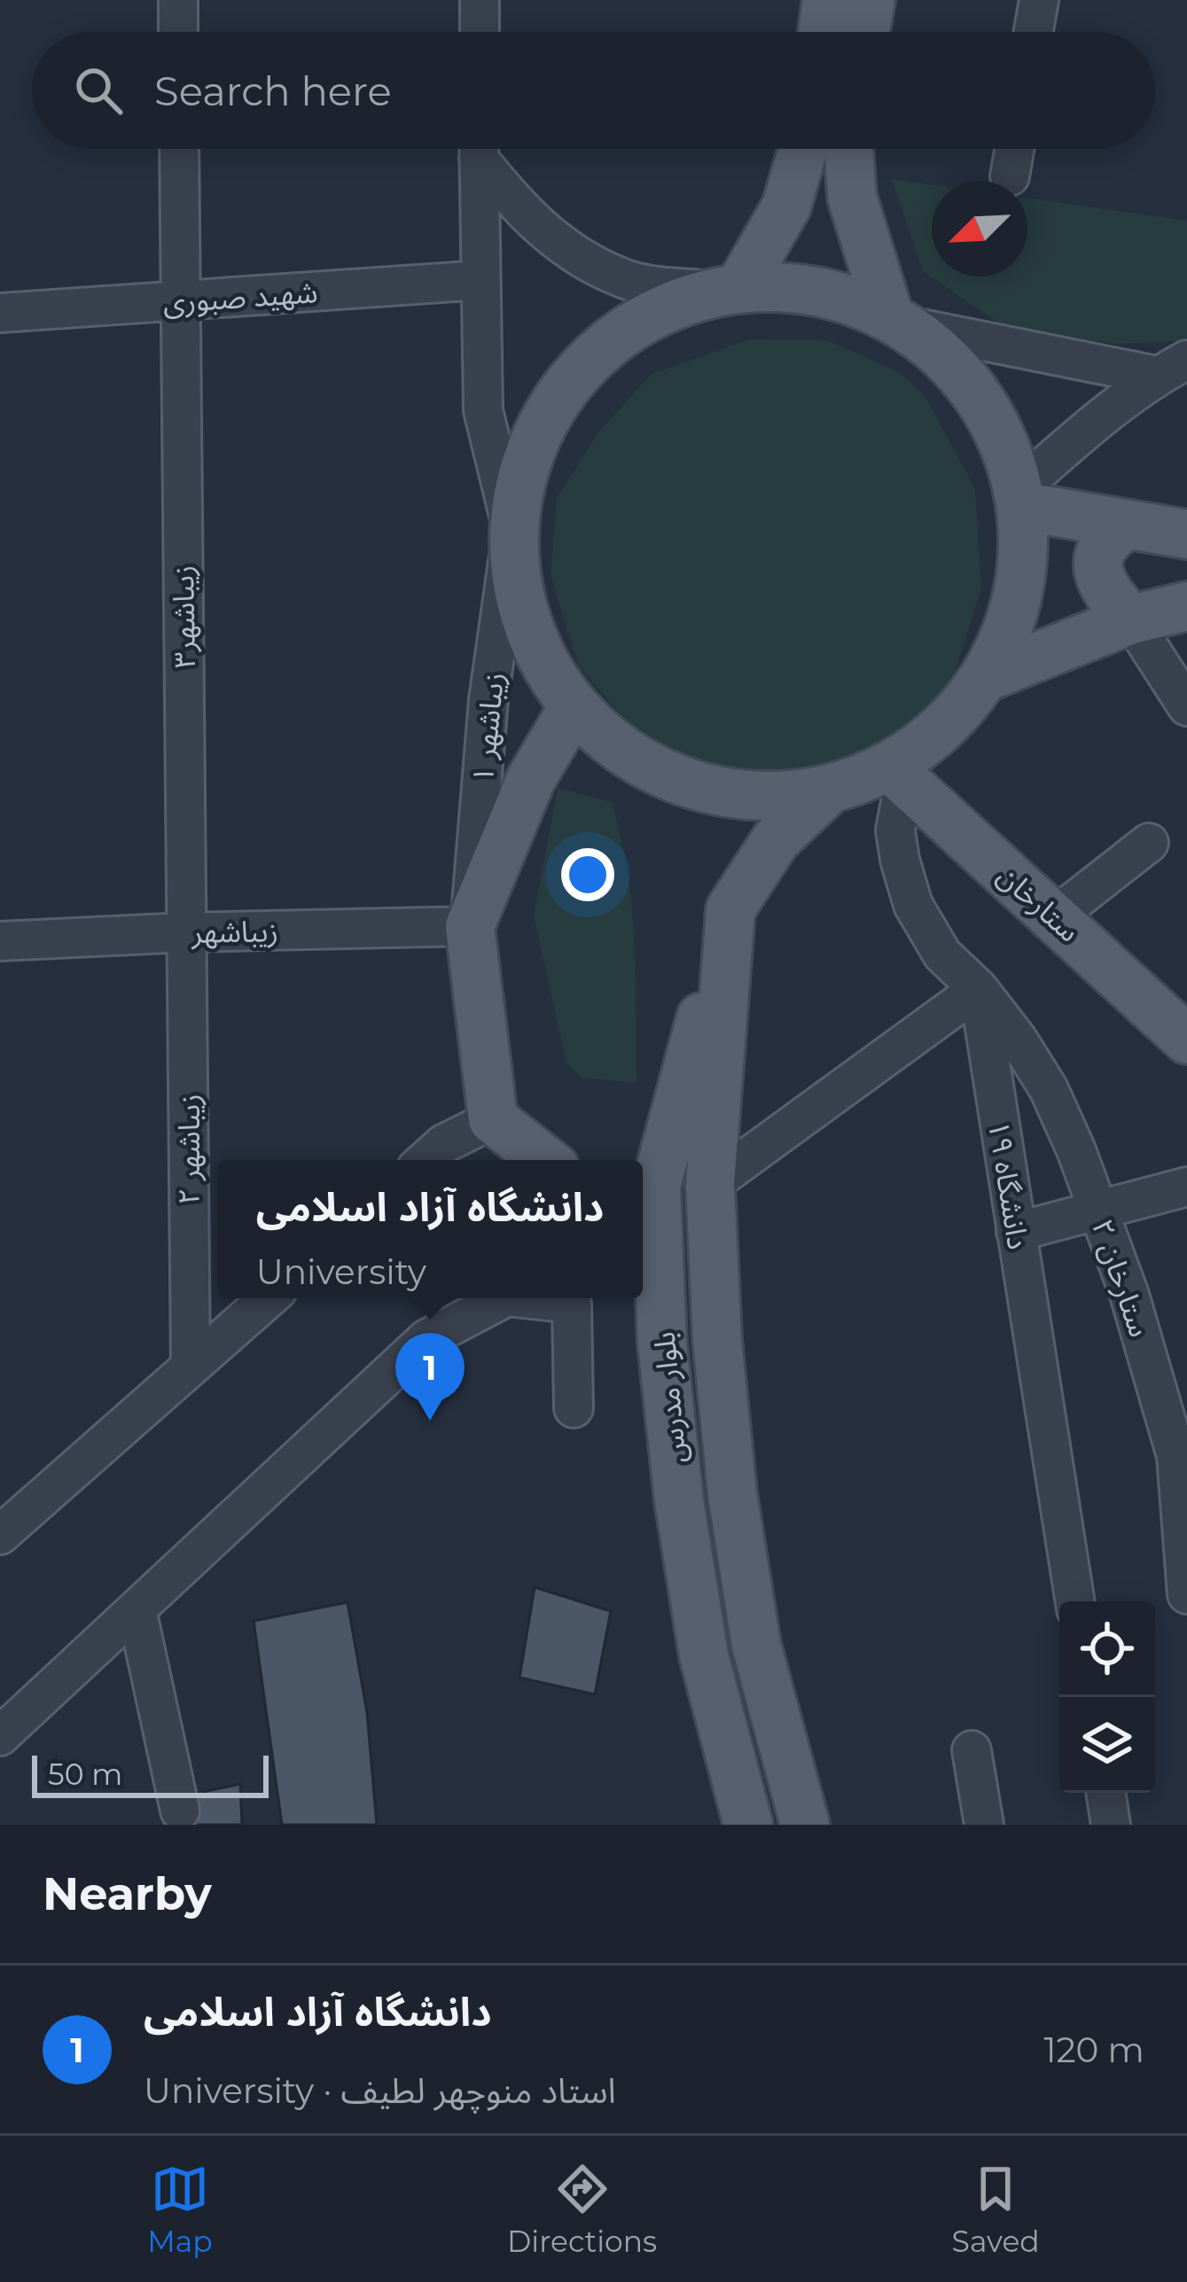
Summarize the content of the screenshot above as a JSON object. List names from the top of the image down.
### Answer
{
  "streets": {
    "main road": ["ستارخان", "بلوار مدرس"],
    "street": [
      "شهید صبوری",
      "زیباشهر۳",
      "زیباشهر ۱",
      "زیباشهر",
      "زیباشهر ۲",
      "دانشگاه ۱۹",
      "ستارخان ۲"
    ]
  },
  "crossings": [
    ["شهید صبوری", "زیباشهر۳"],
    ["زیباشهر۳", "زیباشهر"],
    ["زیباشهر۳", "زیباشهر ۲"],
    ["زیباشهر ۱", "زیباشهر"],
    ["زیباشهر", "زیباشهر ۲"],
    ["دانشگاه ۱۹", "ستارخان ۲"]
  ],
  "scale_bar": "50 m",
  "north": "bottom left",
  "page": {
    "search": "Search here",
    "popup": ["دانشگاه آزاد اسلامی", "University"],
    "pins": "1",
    "scale": "50 m",
    "heading": "Nearby",
    "list": [
      {
        "mark": "1",
        "name": "دانشگاه آزاد اسلامی",
        "note": "University · استاد منوچهر لطیف",
        "value": "120 m"
      }
    ],
    "nav": ["Map", "Directions", "Saved"]
  }
}
